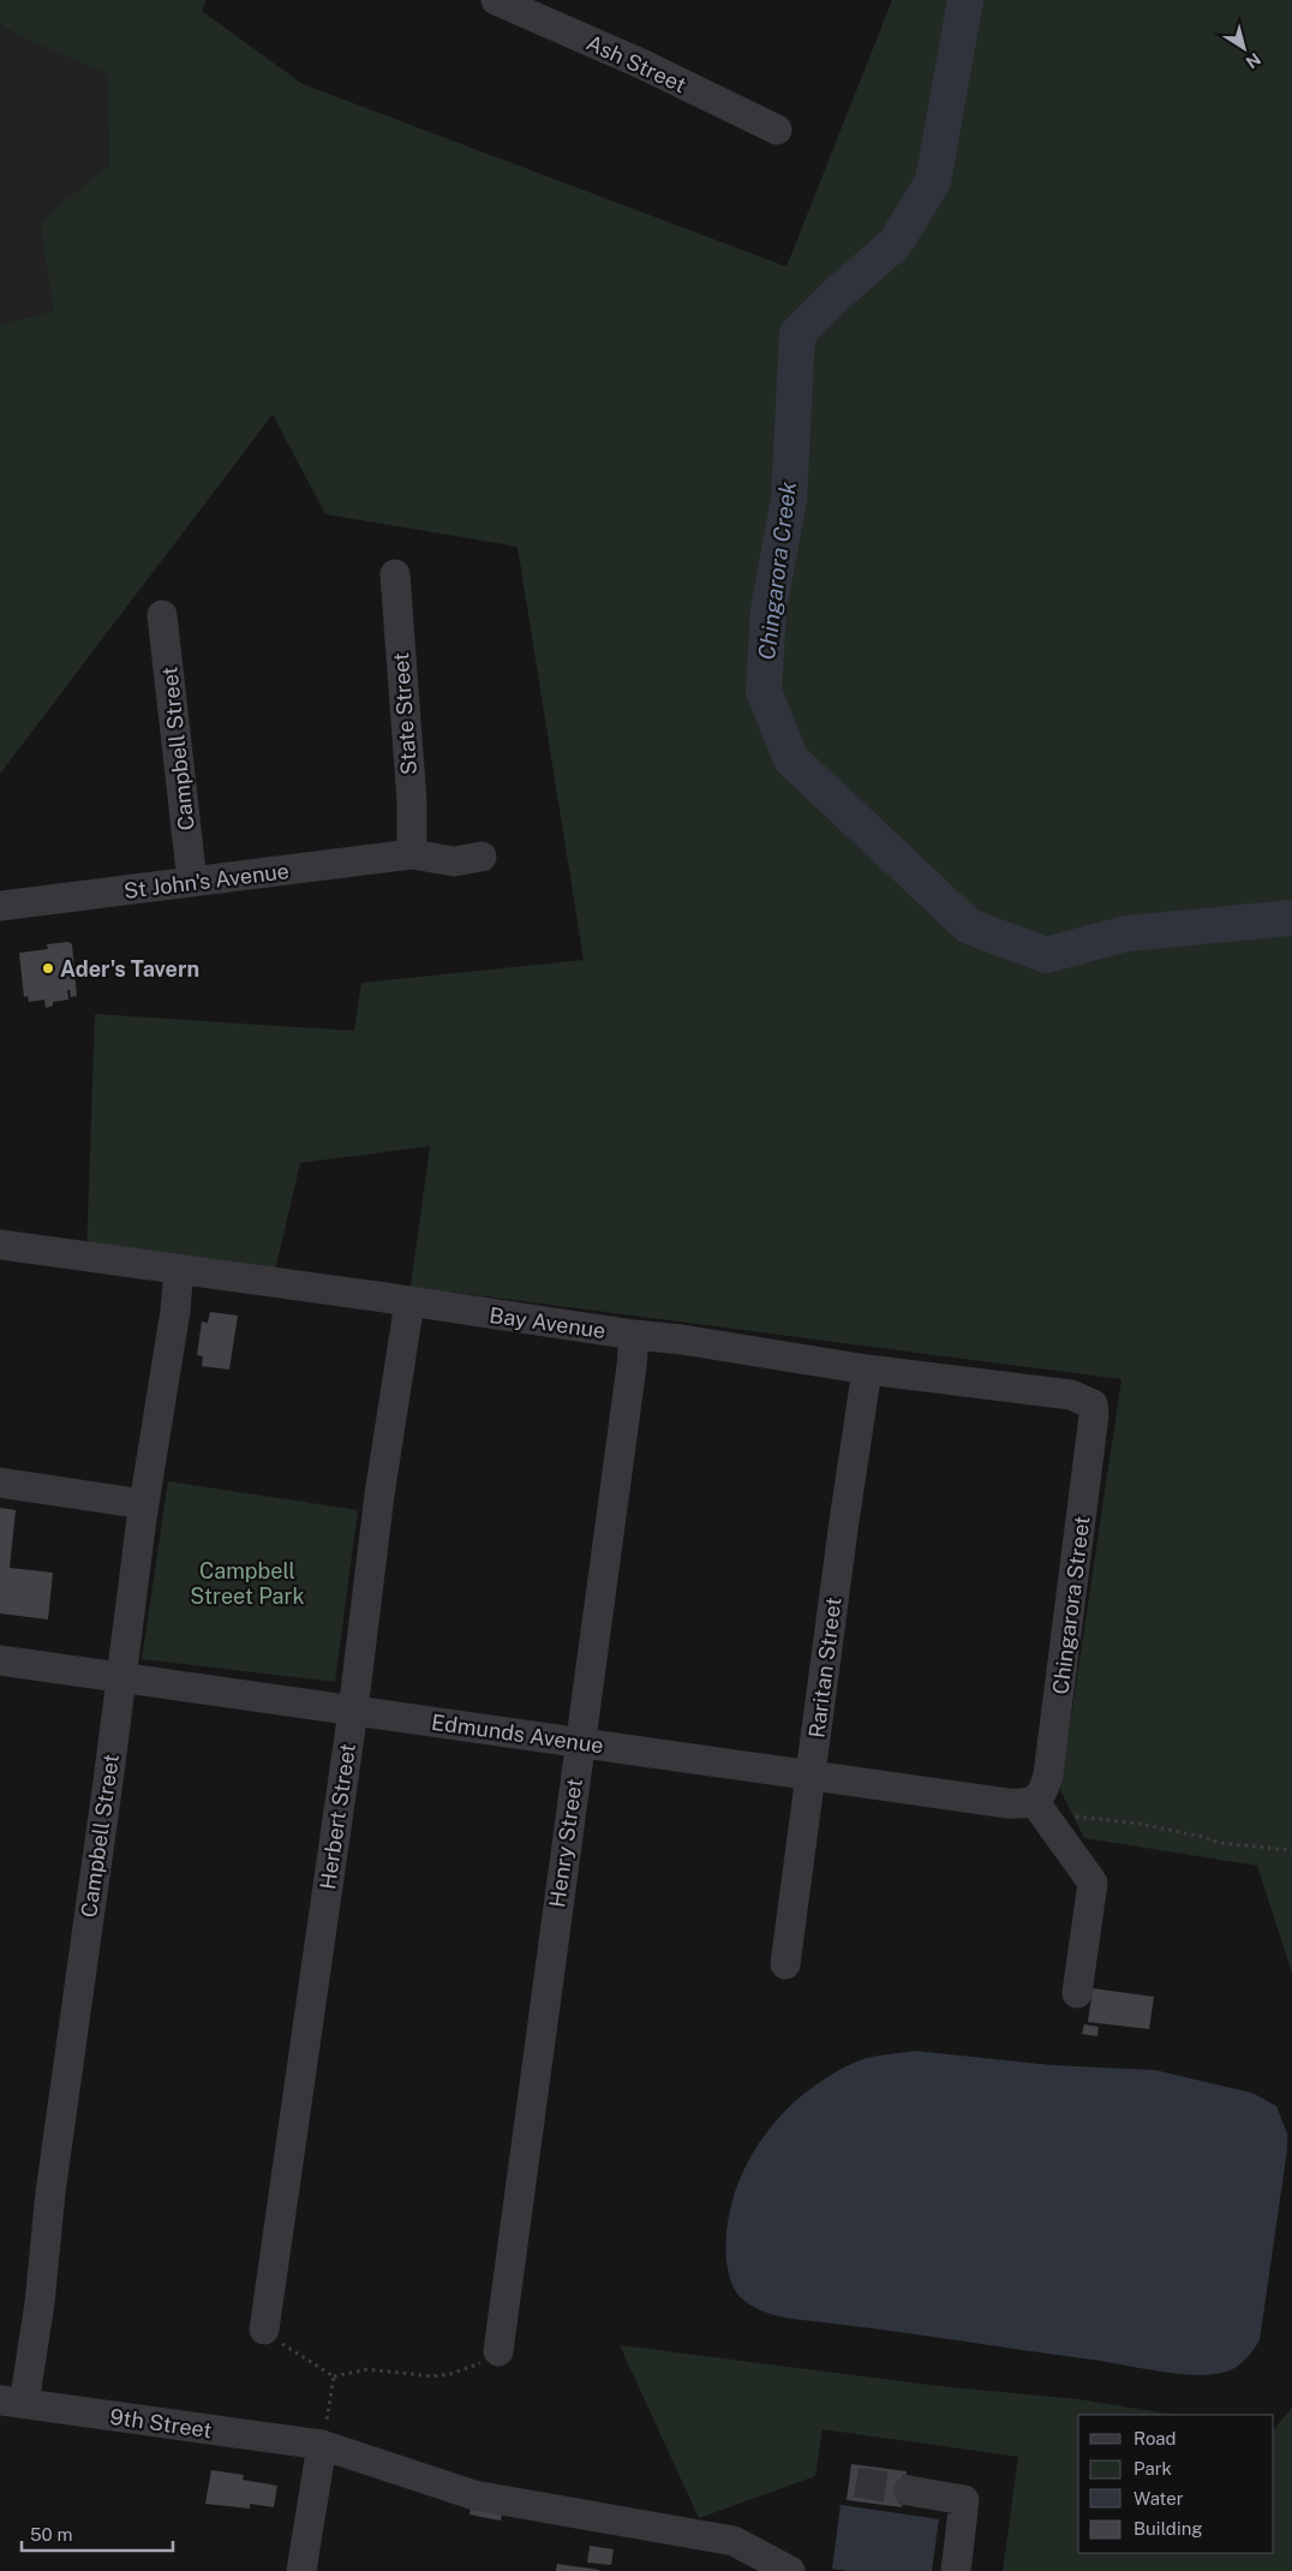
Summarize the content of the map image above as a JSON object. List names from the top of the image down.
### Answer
{
  "streets": {
    "street": [
      "Ash Street",
      "State Street",
      "Campbell Street",
      "St John's Avenue",
      "Bay Avenue",
      "Chingarora Street",
      "Raritan Street",
      "Edmunds Avenue",
      "Herbert Street",
      "Henry Street",
      "9th Street"
    ]
  },
  "crossings": [
    ["State Street", "St John's Avenue"],
    ["Campbell Street", "St John's Avenue"],
    ["Campbell Street", "Bay Avenue"],
    ["Campbell Street", "Edmunds Avenue"],
    ["Campbell Street", "9th Street"],
    ["Bay Avenue", "Chingarora Street"],
    ["Bay Avenue", "Raritan Street"],
    ["Bay Avenue", "Herbert Street"],
    ["Bay Avenue", "Henry Street"],
    ["Chingarora Street", "Edmunds Avenue"],
    ["Raritan Street", "Edmunds Avenue"],
    ["Edmunds Avenue", "Herbert Street"],
    ["Edmunds Avenue", "Henry Street"]
  ],
  "water": ["Chingarora Creek"],
  "parks": ["Campbell Street Park"],
  "places": ["Ader's Tavern"],
  "legend": [
    "Road",
    "Park",
    "Water",
    "Building"
  ],
  "scale_bar": "50 m",
  "north": "bottom right"
}
